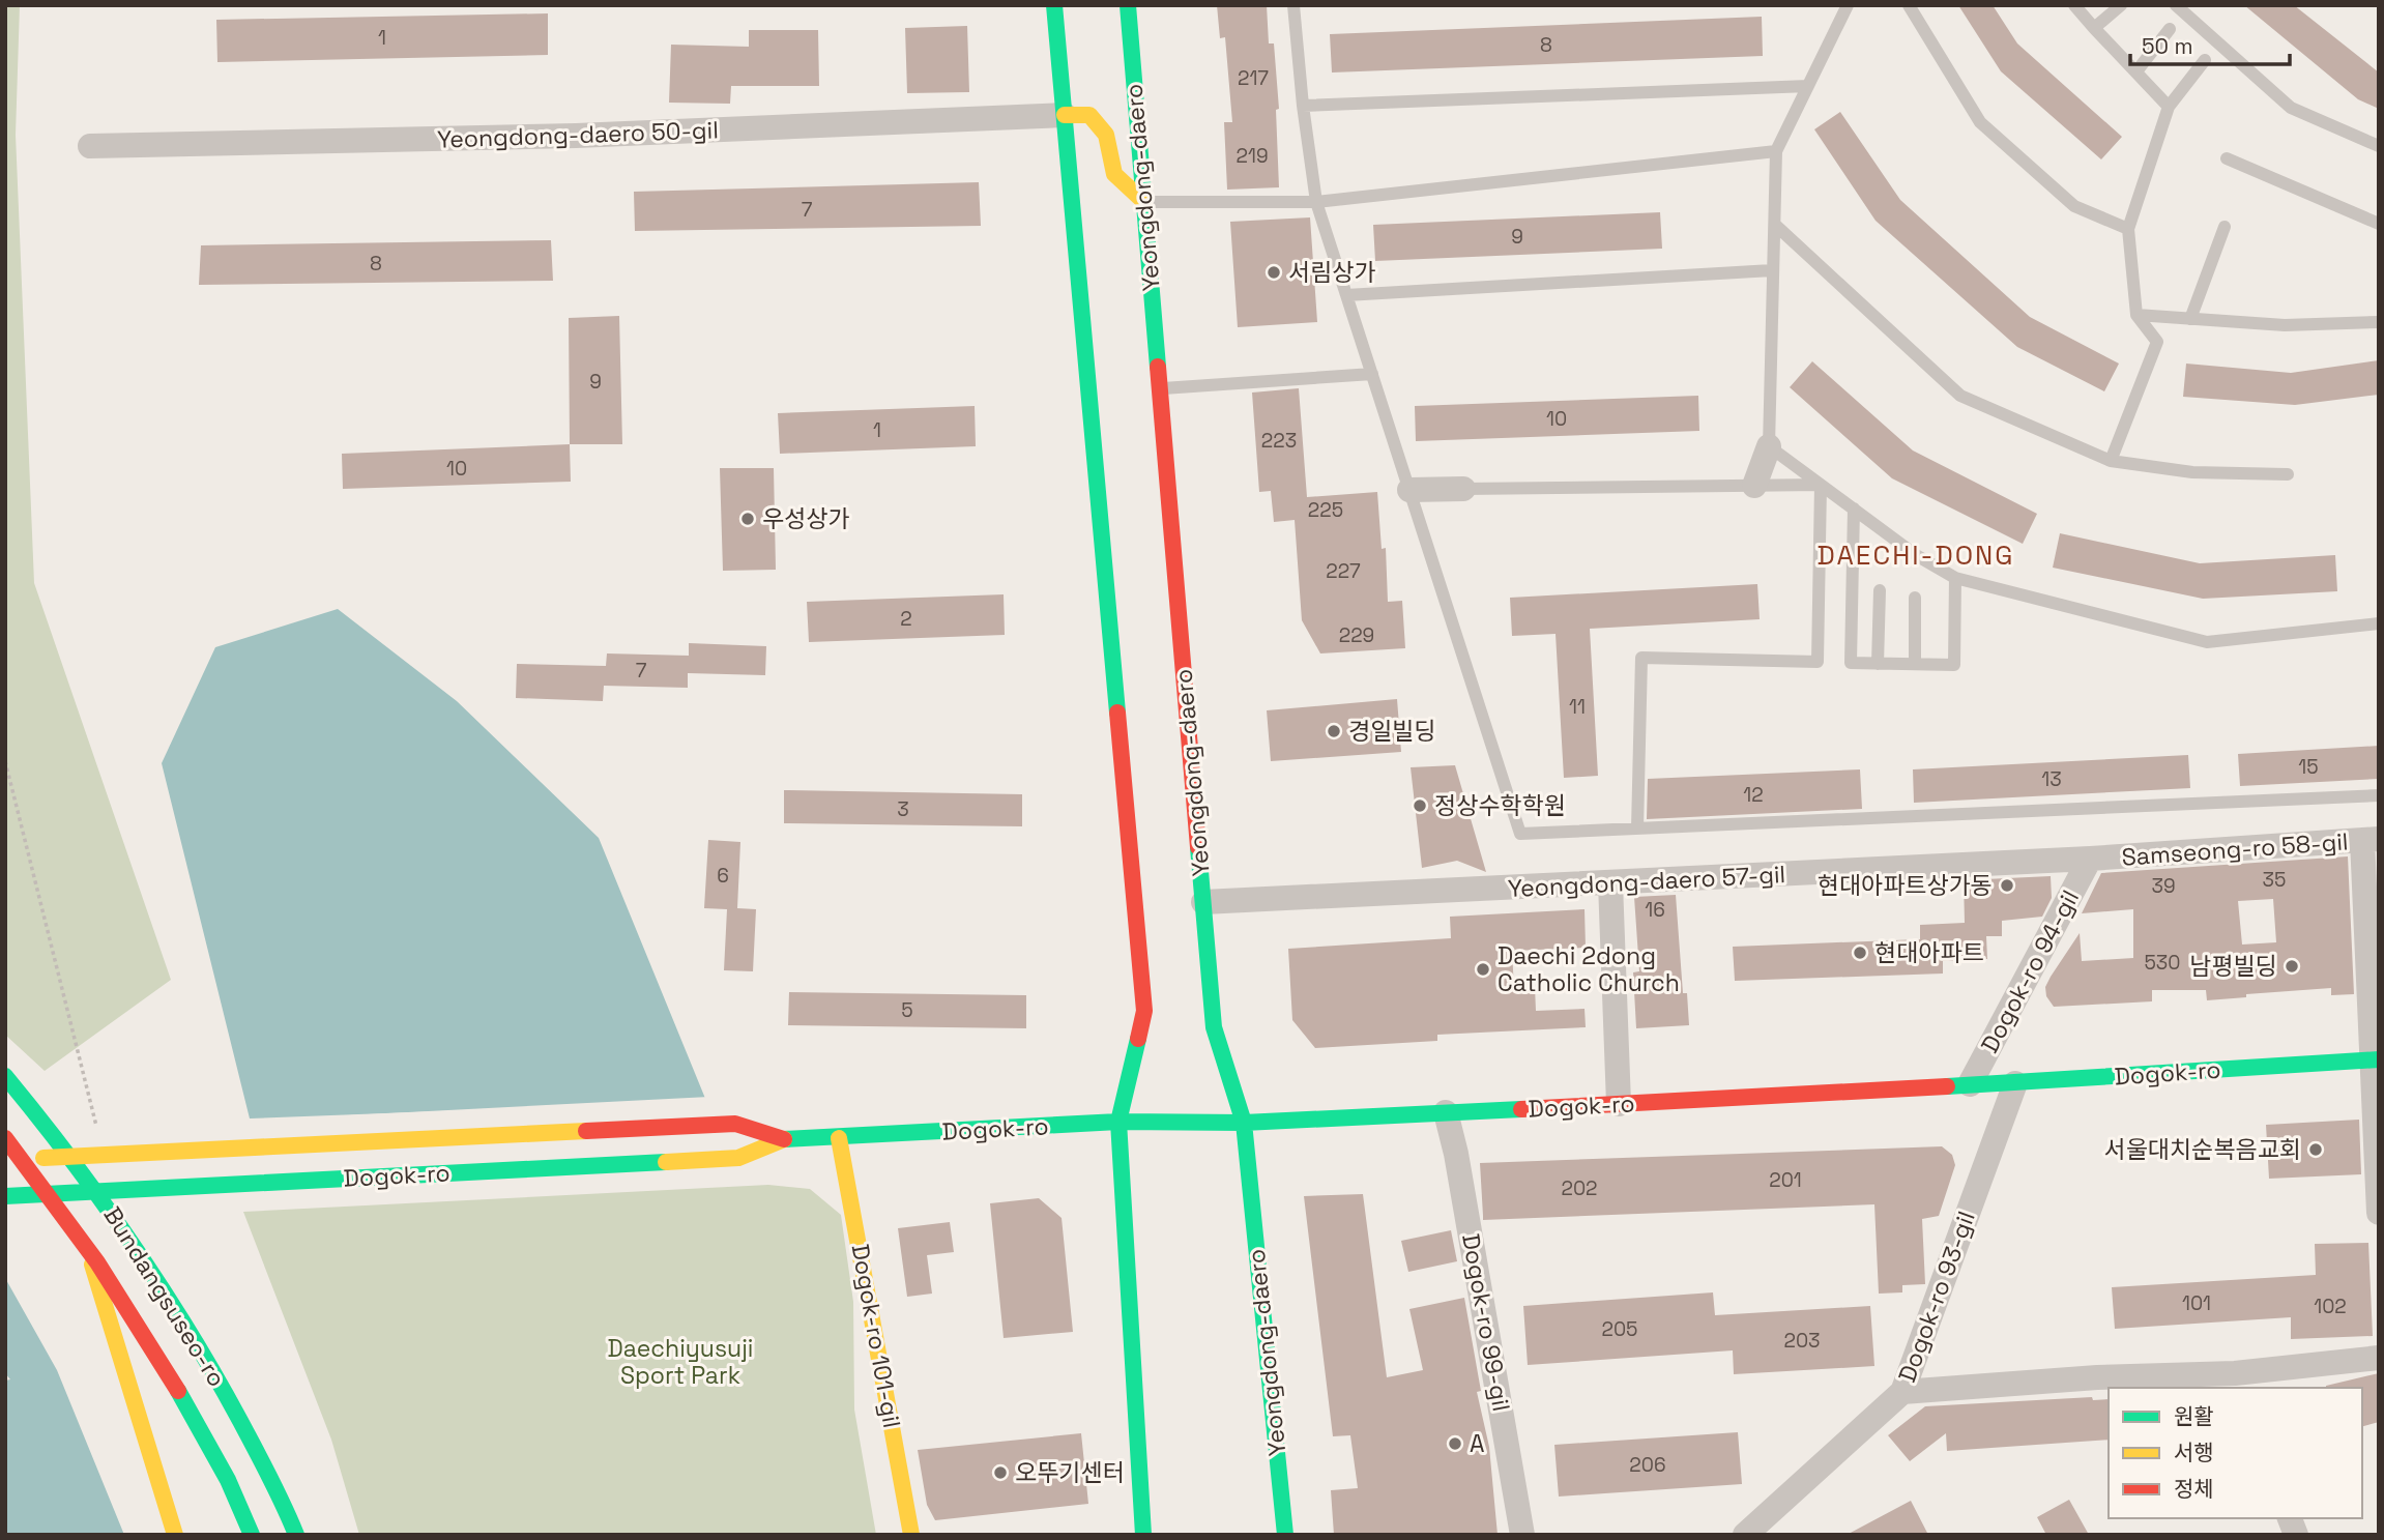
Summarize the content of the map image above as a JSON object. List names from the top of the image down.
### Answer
{
  "streets": {
    "main road": [
      "Yeongdong-daero",
      "Dogok-ro",
      "Bundangsuseo-ro",
      "Dogok-ro 101-gil"
    ],
    "street": [
      "Yeongdong-daero 50-gil",
      "Samseong-ro 58-gil",
      "Yeongdong-daero 57-gil",
      "Dogok-ro 94-gil",
      "Dogok-ro 93-gil",
      "Dogok-ro 99-gil"
    ]
  },
  "crossings": [
    ["Yeongdong-daero", "Yeongdong-daero 57-gil"],
    ["Yeongdong-daero", "Dogok-ro"],
    ["Samseong-ro 58-gil", "Yeongdong-daero 57-gil"],
    ["Samseong-ro 58-gil", "Dogok-ro 94-gil"],
    ["Yeongdong-daero 57-gil", "Dogok-ro 94-gil"],
    ["Dogok-ro 94-gil", "Dogok-ro"],
    ["Dogok-ro", "Dogok-ro 93-gil"],
    ["Dogok-ro", "Dogok-ro 99-gil"],
    ["Dogok-ro", "Dogok-ro 101-gil"]
  ],
  "districts": ["DAECHI-DONG"],
  "parks": ["Daechiyusuji Sport Park"],
  "places": [
    "서림상가",
    "우성상가",
    "경일빌딩",
    "정상수학학원",
    "현대아파트상가동",
    "현대아파트",
    "남평빌딩",
    "Daechi 2dong Catholic Church",
    "서울대치순복음교회",
    "A",
    "오뚜기센터"
  ],
  "house_numbers": [
    "1",
    "8",
    "217",
    "219",
    "7",
    "9",
    "8",
    "9",
    "10",
    "1",
    "223",
    "10",
    "225",
    "227",
    "2",
    "229",
    "7",
    "11",
    "15",
    "13",
    "12",
    "3",
    "6",
    "35",
    "39",
    "16",
    "530",
    "5",
    "201",
    "202",
    "101",
    "102",
    "205",
    "203",
    "206"
  ],
  "legend": ["원활", "서행", "정체"],
  "scale_bar": "50 m"
}
